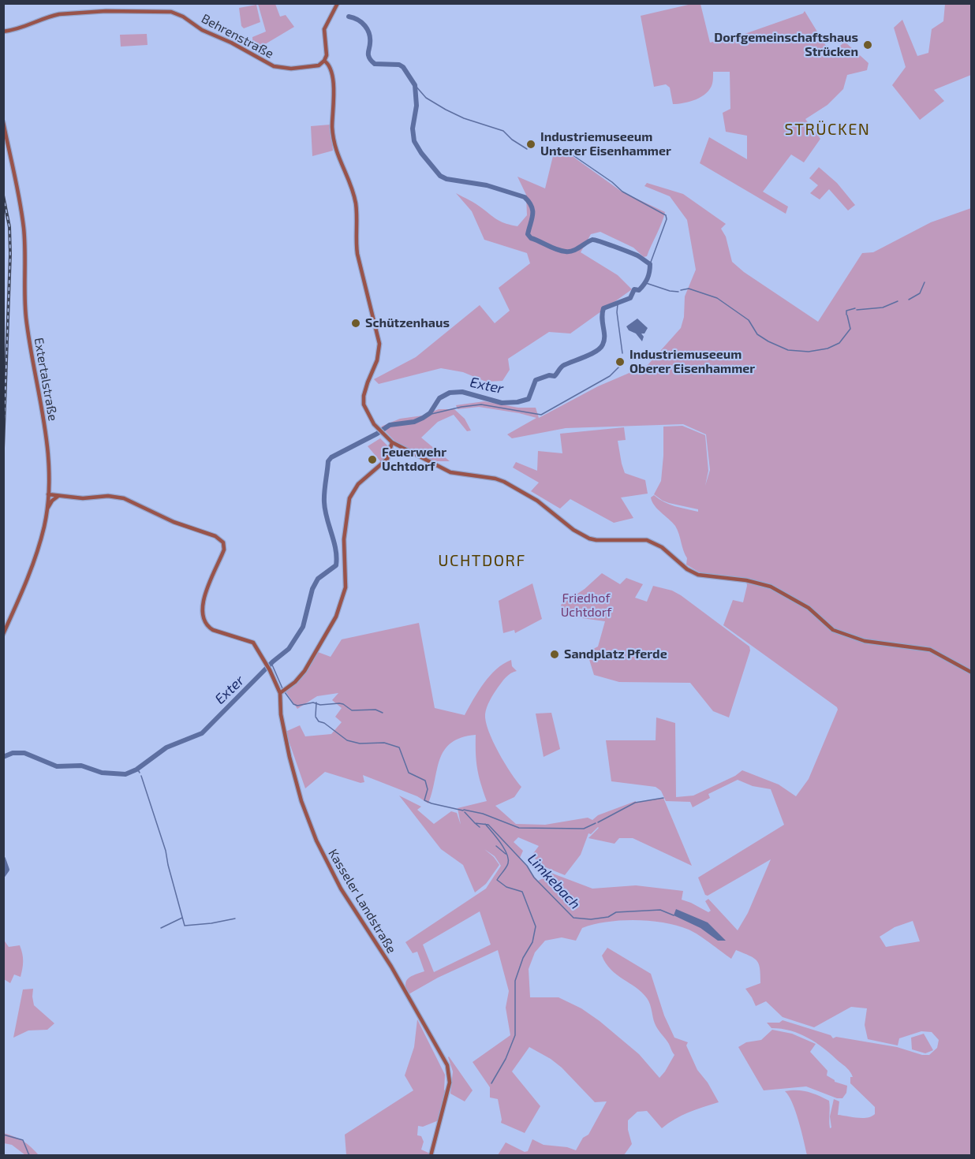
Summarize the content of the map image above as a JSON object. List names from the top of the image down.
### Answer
{
  "streets": {
    "street": ["Behrenstraße", "Extertalstraße", "Kasseler Landstraße"]
  },
  "crossings": [
    ["Extertalstraße", "Kasseler Landstraße"]
  ],
  "districts": ["STRÜCKEN", "UCHTDORF"],
  "water": ["Exter", "Limkebach"],
  "parks": ["Friedhof Uchtdorf"],
  "places": [
    "Dorfgemeinschaftshaus Strücken",
    "Industriemuseeum Unterer Eisenhammer",
    "Schützenhaus",
    "Industriemuseeum Oberer Eisenhammer",
    "Feuerwehr Uchtdorf",
    "Sandplatz Pferde"
  ]
}
